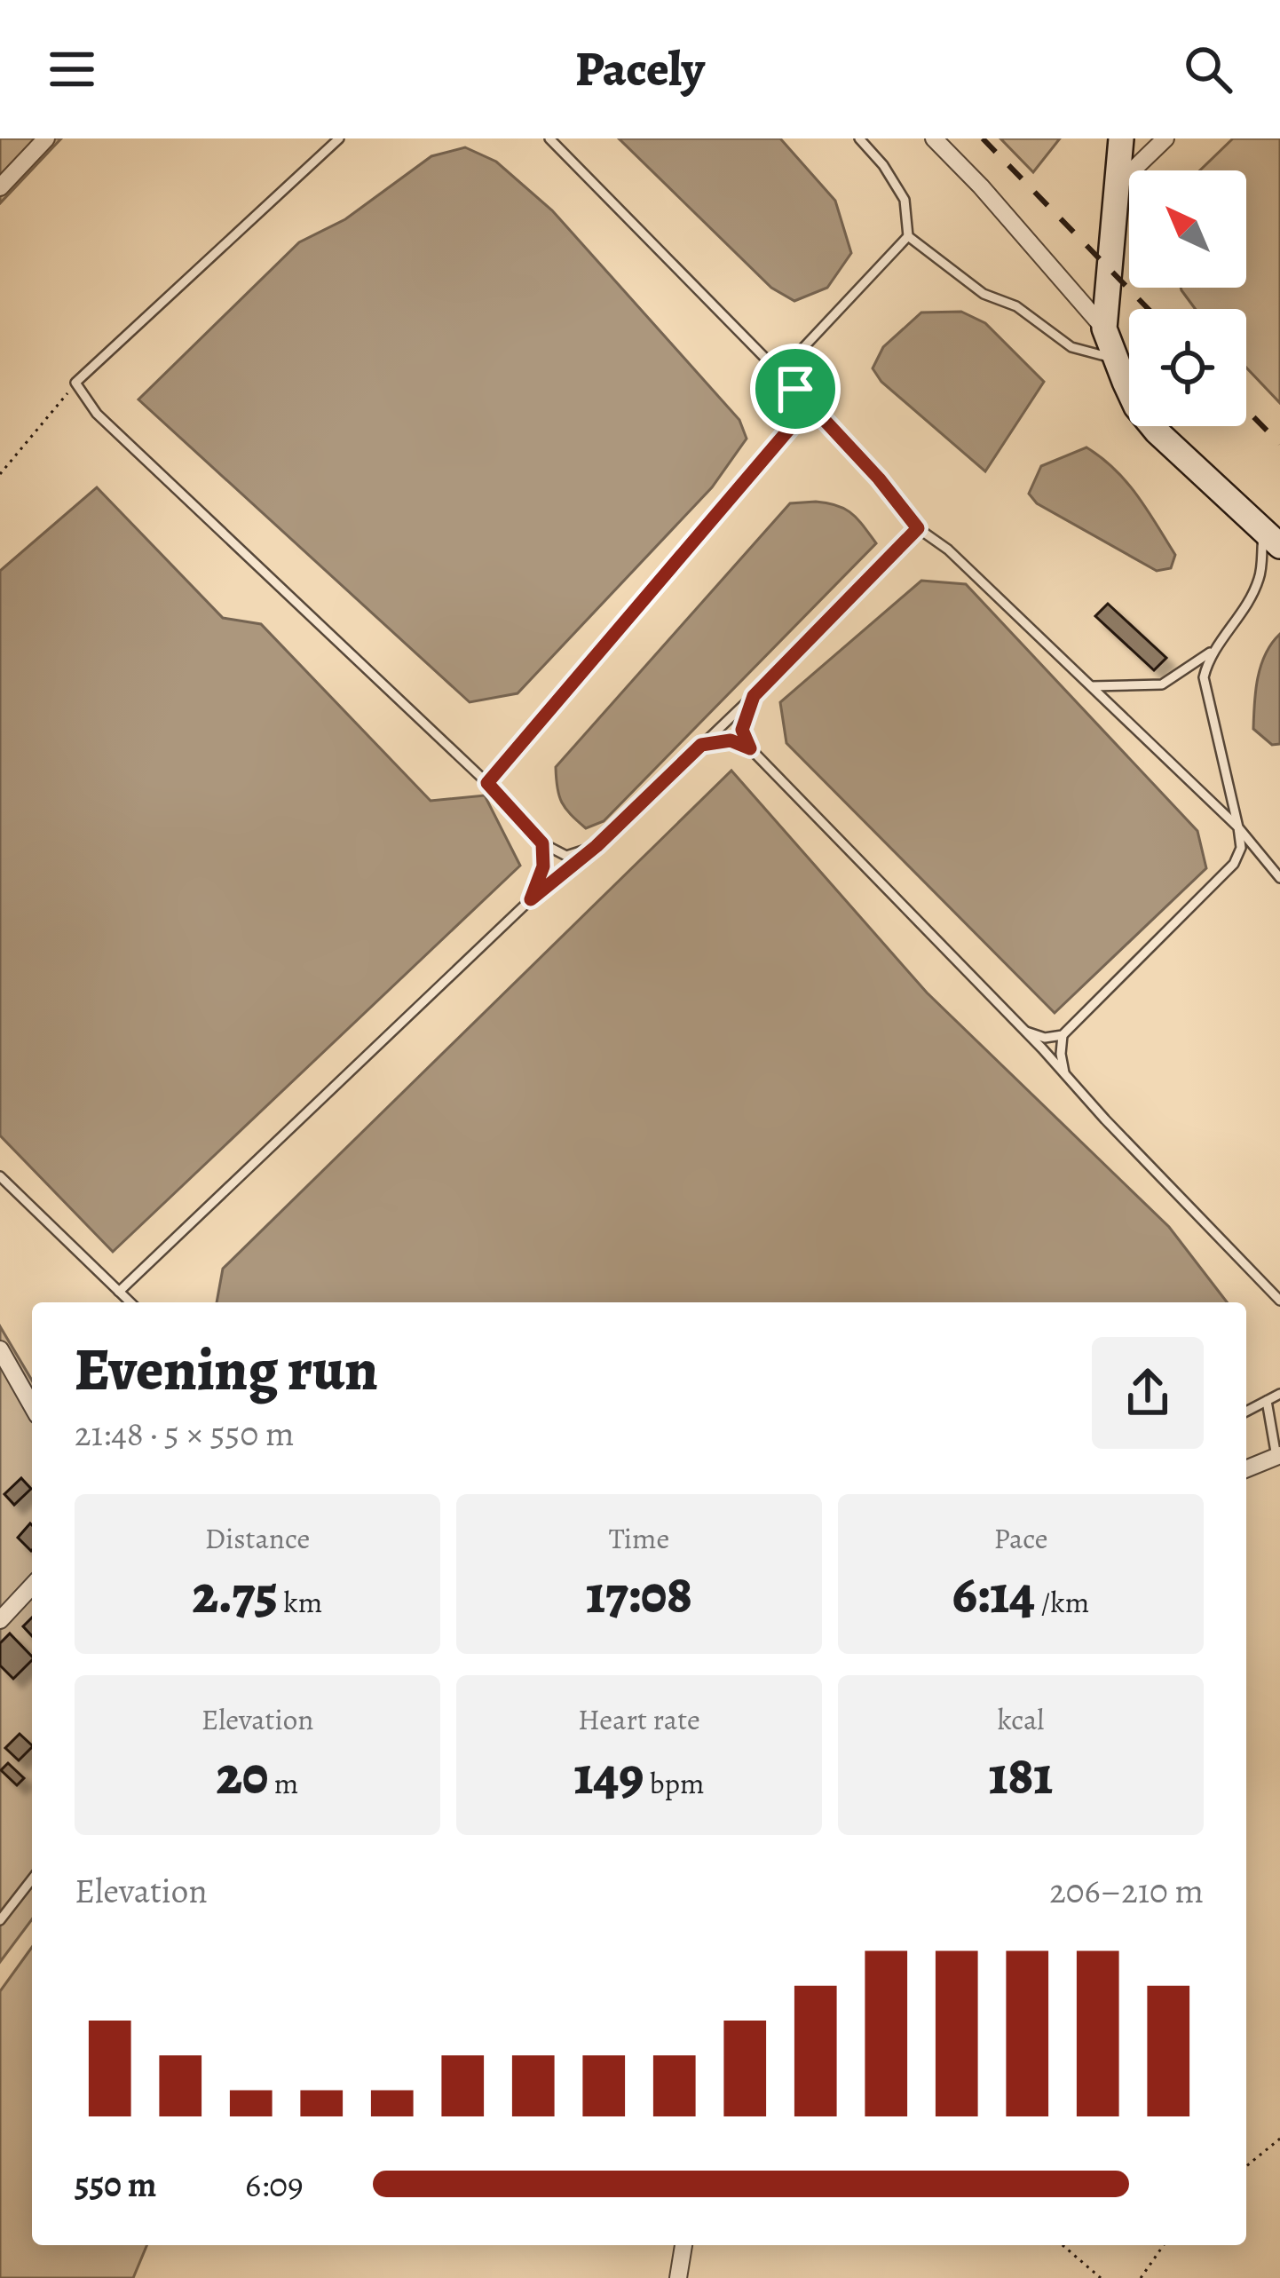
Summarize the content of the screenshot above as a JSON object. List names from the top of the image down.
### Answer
{
  "north": "top left",
  "page": {
    "header": "Pacely",
    "heading": ["Evening run", "21:48 · 5 × 550 m"],
    "stats": [
      ["Distance", "2.75 km"],
      ["Time", "17:08"],
      ["Pace", "6:14 /km"],
      ["Elevation", "20 m"],
      ["Heart rate", "149 bpm"],
      ["kcal", "181"]
    ],
    "chart": ["Elevation", "206–210 m"],
    "list": [
      {
        "name": "550 m",
        "note": "6:09"
      }
    ]
  }
}
